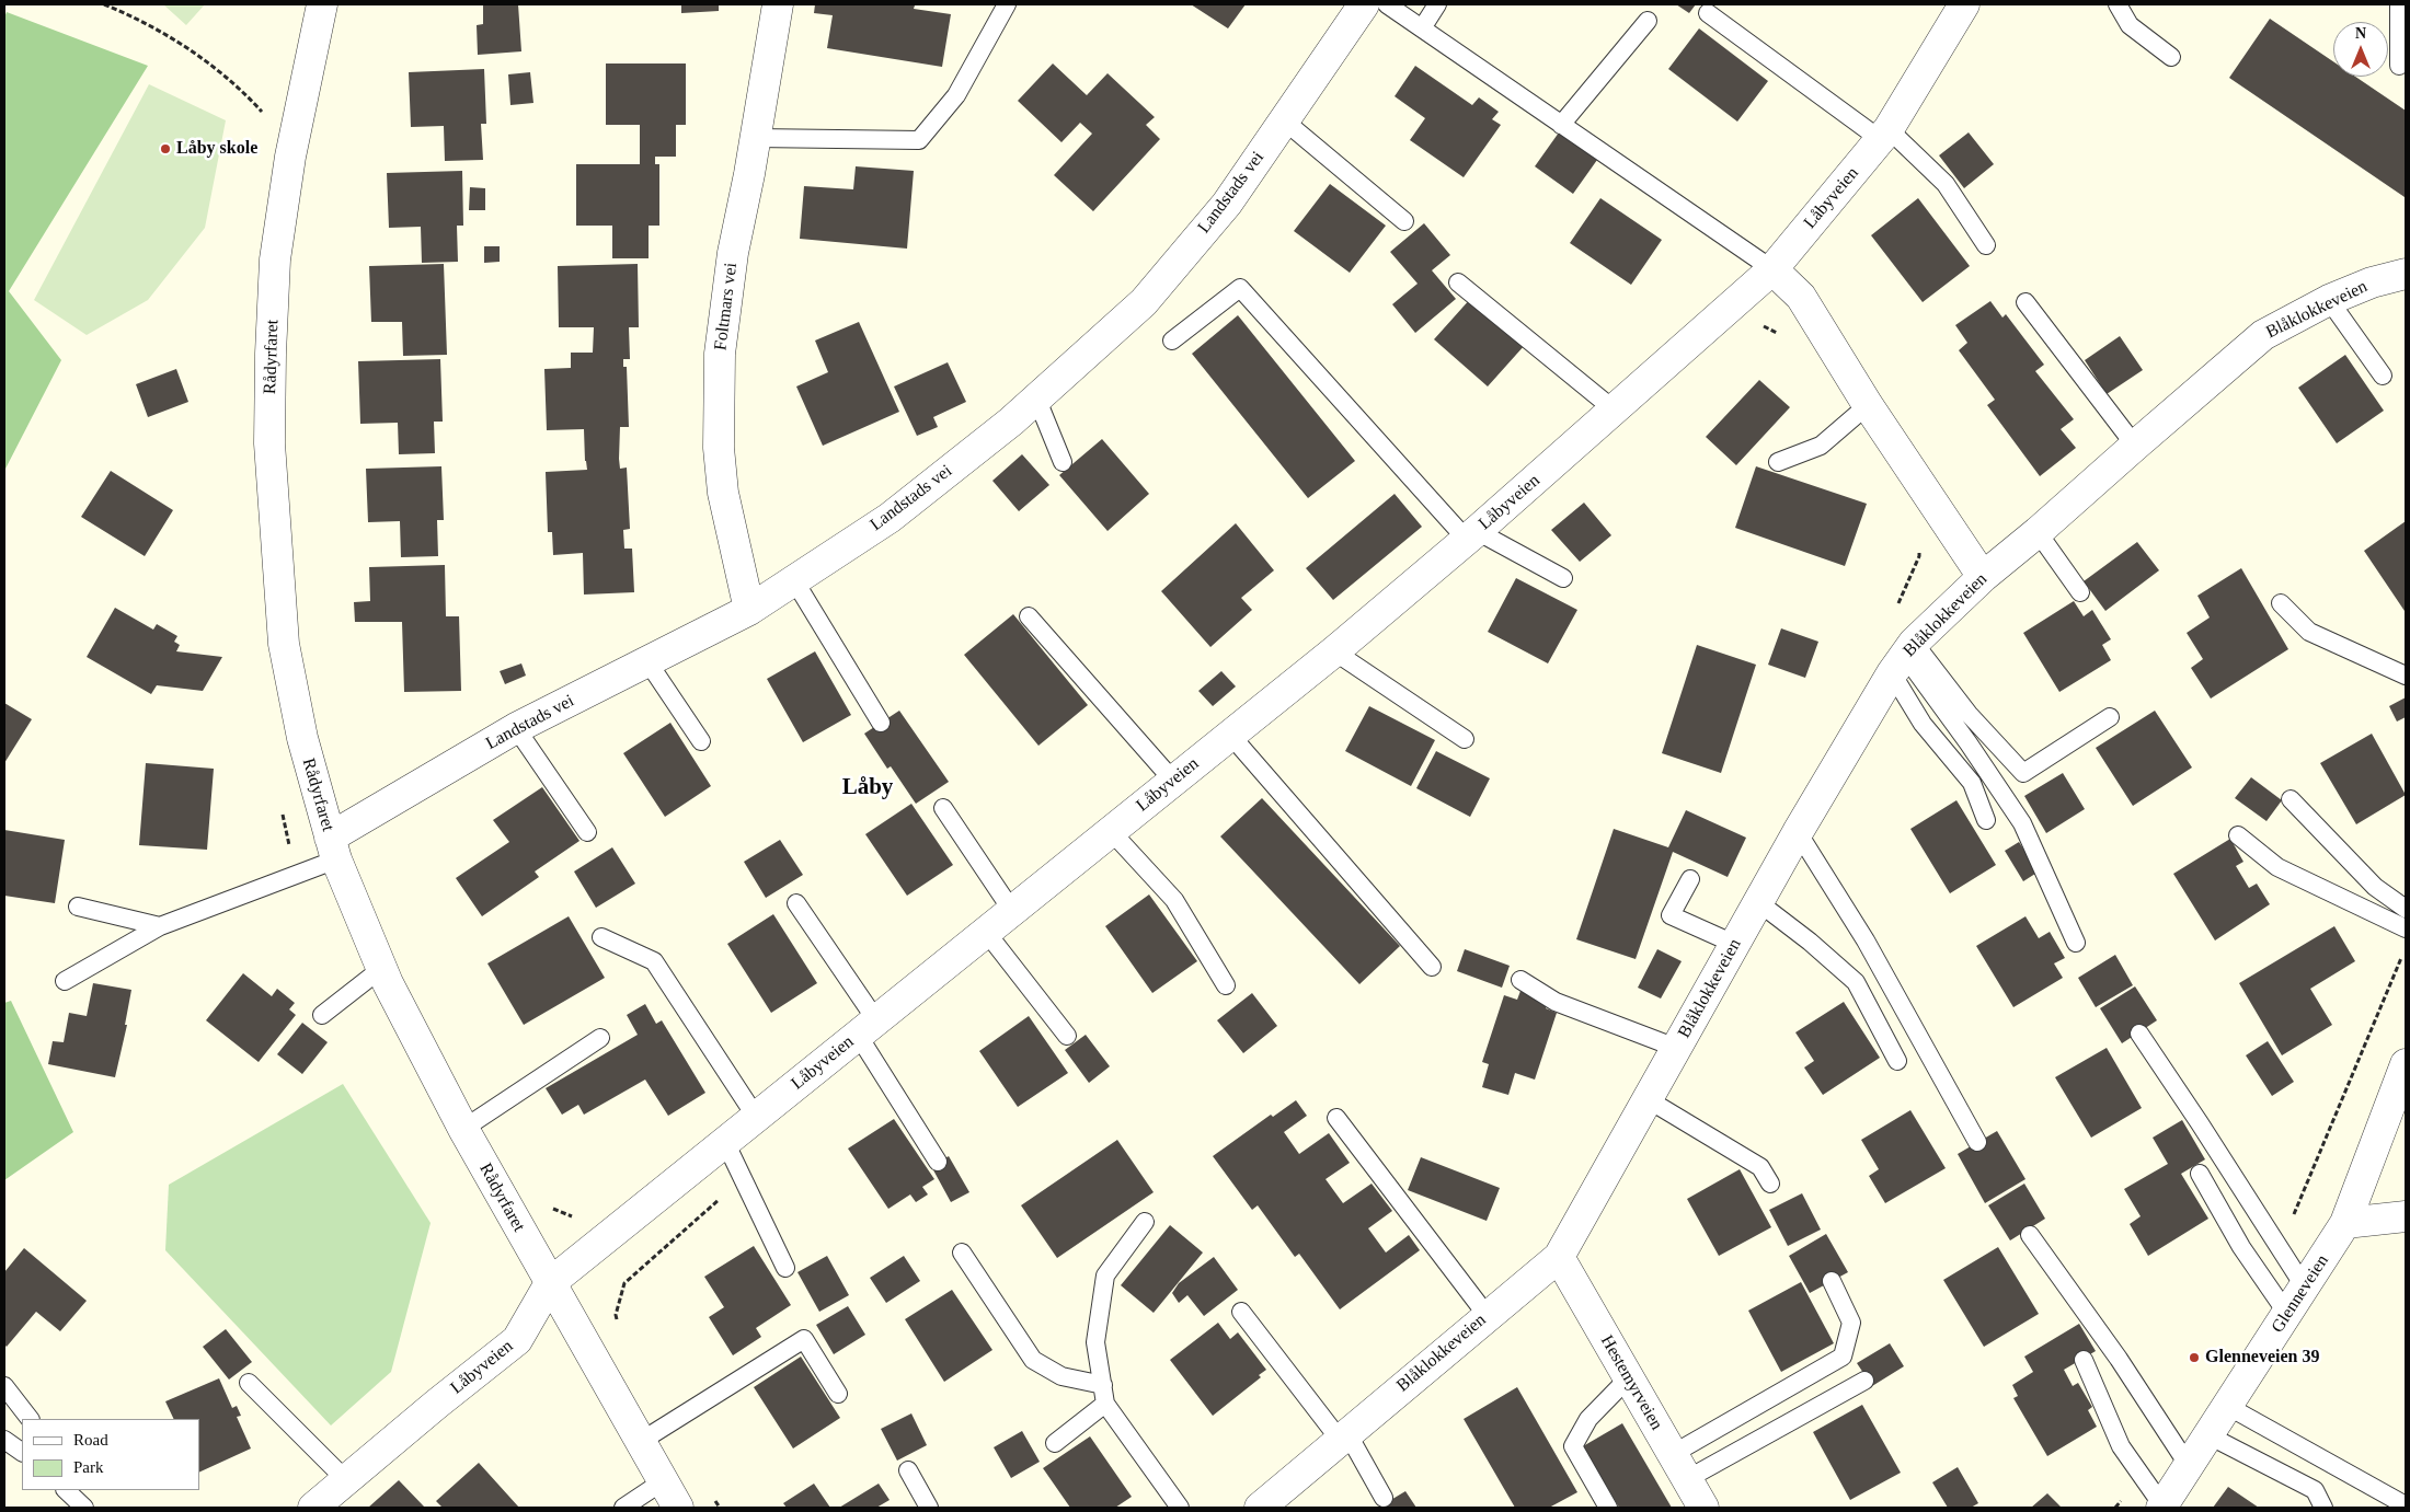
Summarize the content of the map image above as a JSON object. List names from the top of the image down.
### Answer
{
  "streets": {
    "street": [
      "Landstads vei",
      "Låbyveien",
      "Foltmars vei",
      "Blåklokkeveien",
      "Rådyrfaret",
      "Glenneveien",
      "Hestemyrveien"
    ]
  },
  "crossings": [
    ["Landstads vei", "Foltmars vei"],
    ["Landstads vei", "Rådyrfaret"],
    ["Låbyveien", "Rådyrfaret"],
    ["Blåklokkeveien", "Hestemyrveien"]
  ],
  "districts": ["Låby"],
  "places": ["Låby skole", "Glenneveien 39"],
  "legend": ["Road", "Park"],
  "north": "top"
}
